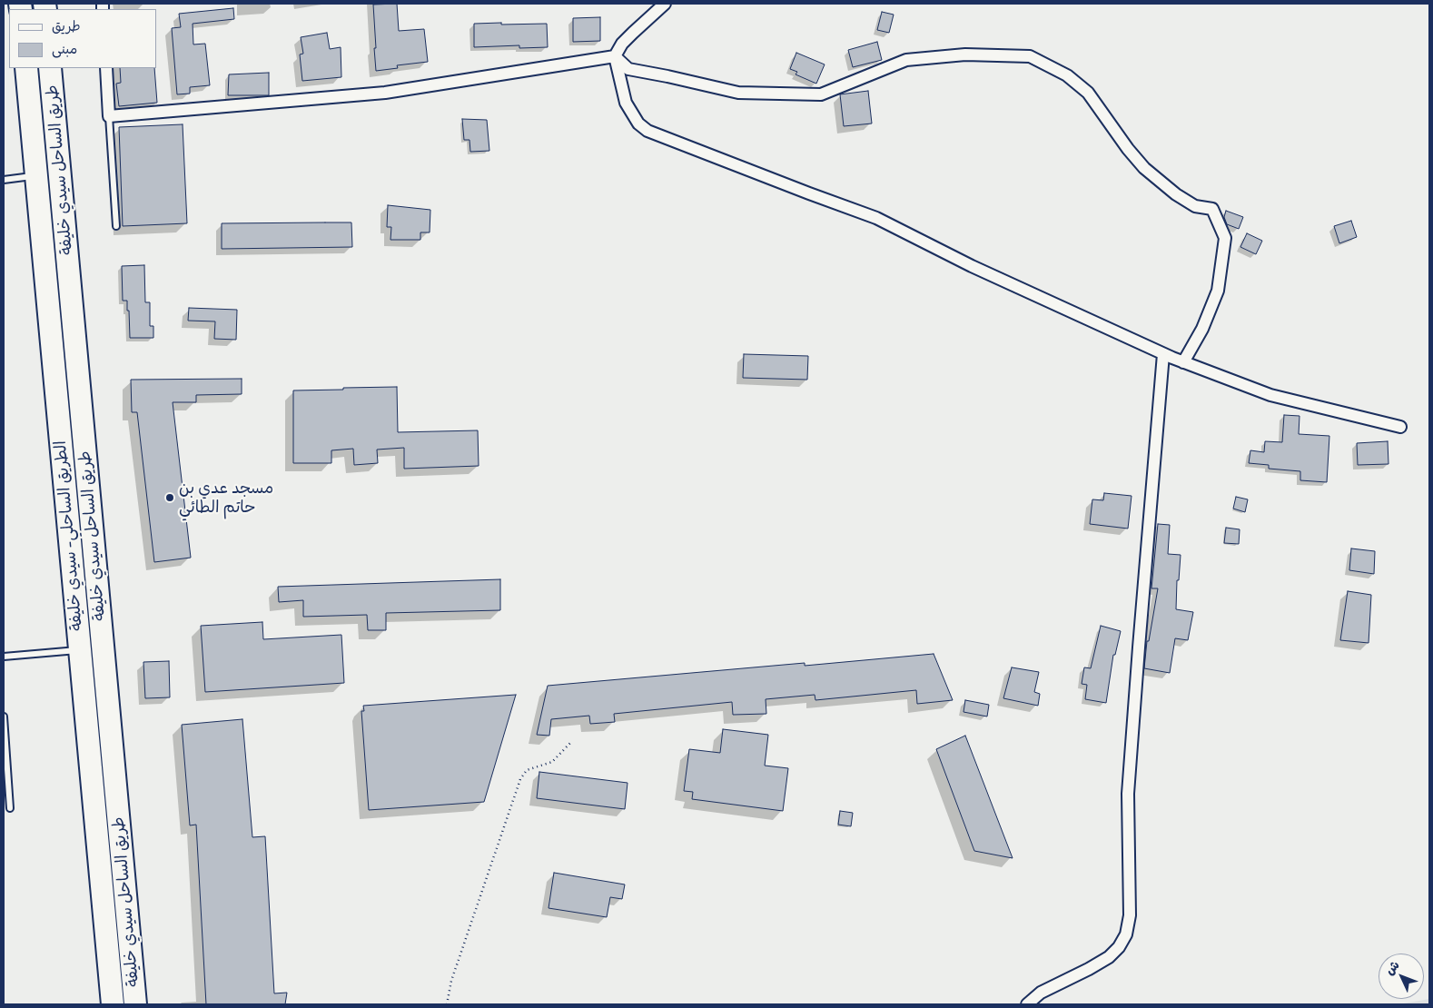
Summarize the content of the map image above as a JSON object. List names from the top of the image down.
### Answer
{
  "streets": {
    "highway": ["طريق الساحل سيدي خليفة", "الطريق الساحلي- سيدي خليفة"]
  },
  "crossings": [
    ["طريق الساحل سيدي خليفة", "الطريق الساحلي- سيدي خليفة"]
  ],
  "places": ["مسجد عدي بن حاتم الطائي"],
  "legend": ["طريق", "مبنى"],
  "north": "top left"
}
